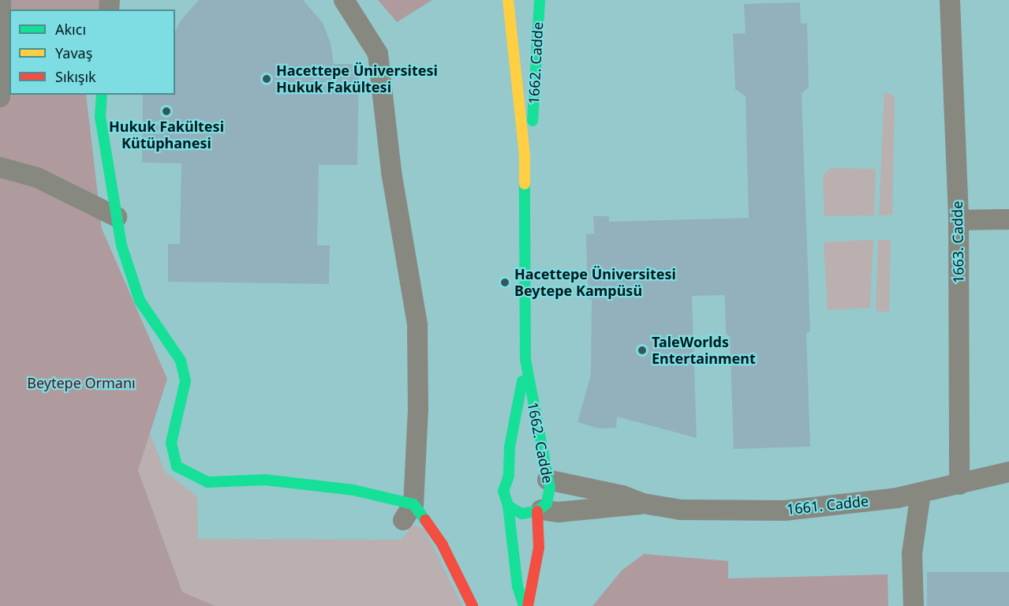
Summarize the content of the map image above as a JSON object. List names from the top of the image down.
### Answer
{
  "streets": {
    "street": ["1662. Cadde", "1663. Cadde", "1661. Cadde"]
  },
  "crossings": [
    ["1662. Cadde", "1661. Cadde"],
    ["1663. Cadde", "1661. Cadde"]
  ],
  "parks": ["Beytepe Ormanı"],
  "places": [
    "Hacettepe Üniversitesi Hukuk Fakültesi",
    "Hukuk Fakültesi Kütüphanesi",
    "Hacettepe Üniversitesi Beytepe Kampüsü",
    "TaleWorlds Entertainment"
  ],
  "legend": ["Akıcı", "Yavaş", "Sıkışık"]
}
